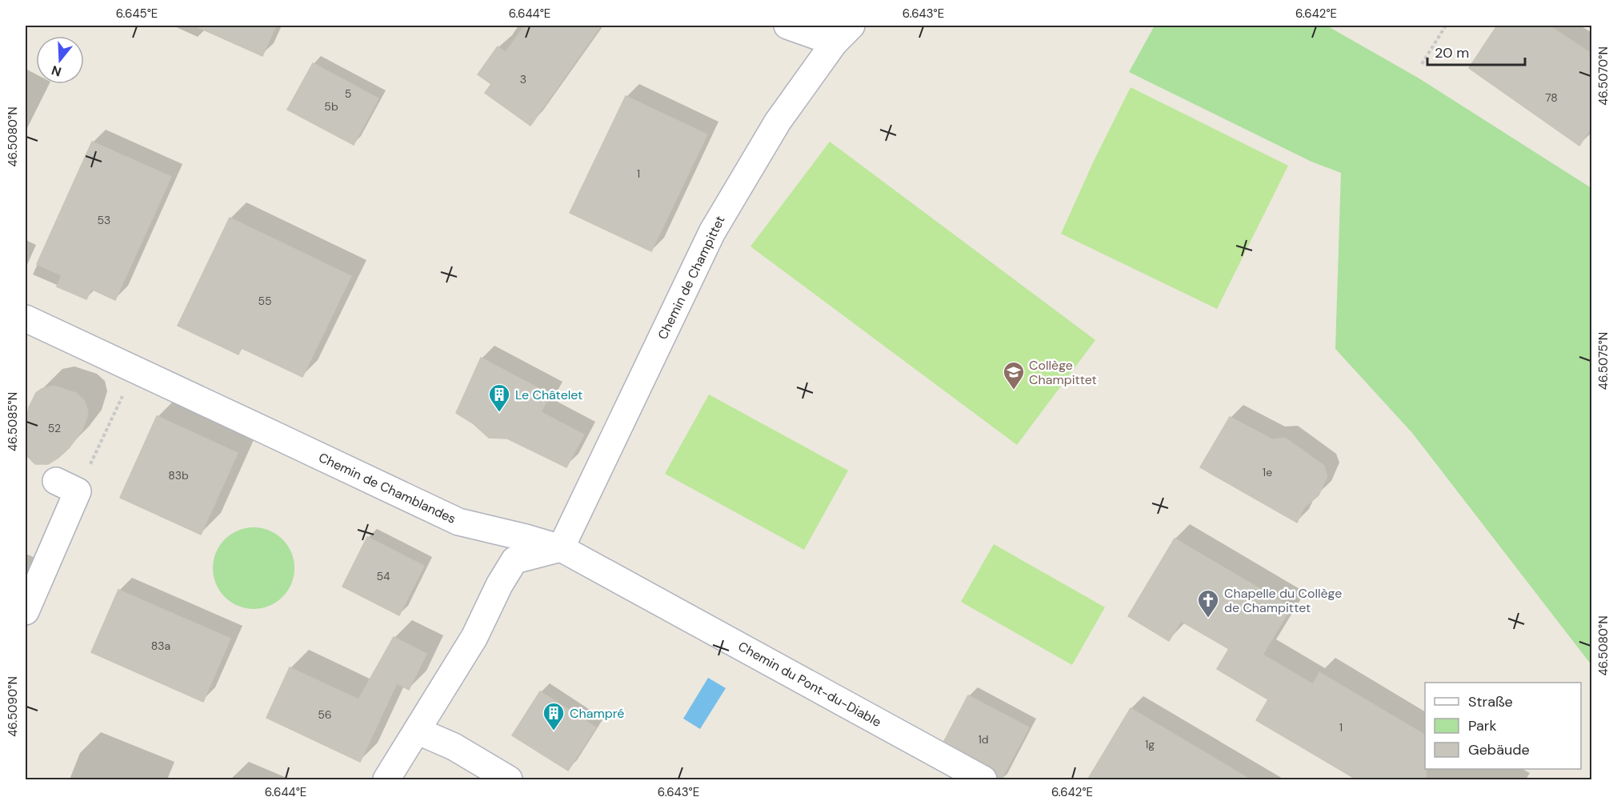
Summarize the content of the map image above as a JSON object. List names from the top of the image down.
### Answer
{
  "streets": {
    "street": ["Chemin de Champittet", "Chemin de Chamblandes", "Chemin du Pont-du-Diable"]
  },
  "crossings": [
    ["Chemin de Champittet", "Chemin de Chamblandes"],
    ["Chemin de Champittet", "Chemin du Pont-du-Diable"],
    ["Chemin de Chamblandes", "Chemin du Pont-du-Diable"]
  ],
  "places": {
    "school or university": ["Collège Champittet"],
    "building": ["Le Châtelet", "Champré"],
    "church": ["Chapelle du Collège de Champittet"]
  },
  "house_numbers": [
    "3",
    "5",
    "78",
    "5b",
    "1",
    "53",
    "55",
    "52",
    "1e",
    "83b",
    "54",
    "83a",
    "56",
    "1",
    "1d",
    "1g"
  ],
  "legend": ["Straße", "Park", "Gebäude"],
  "scale_bar": "20 m",
  "north": "bottom",
  "coordinates": [
    "6.645°E",
    "6.644°E",
    "6.643°E",
    "6.642°E",
    "46.5070°N",
    "46.5080°N",
    "46.5075°N",
    "46.5085°N",
    "46.5090°N"
  ]
}
